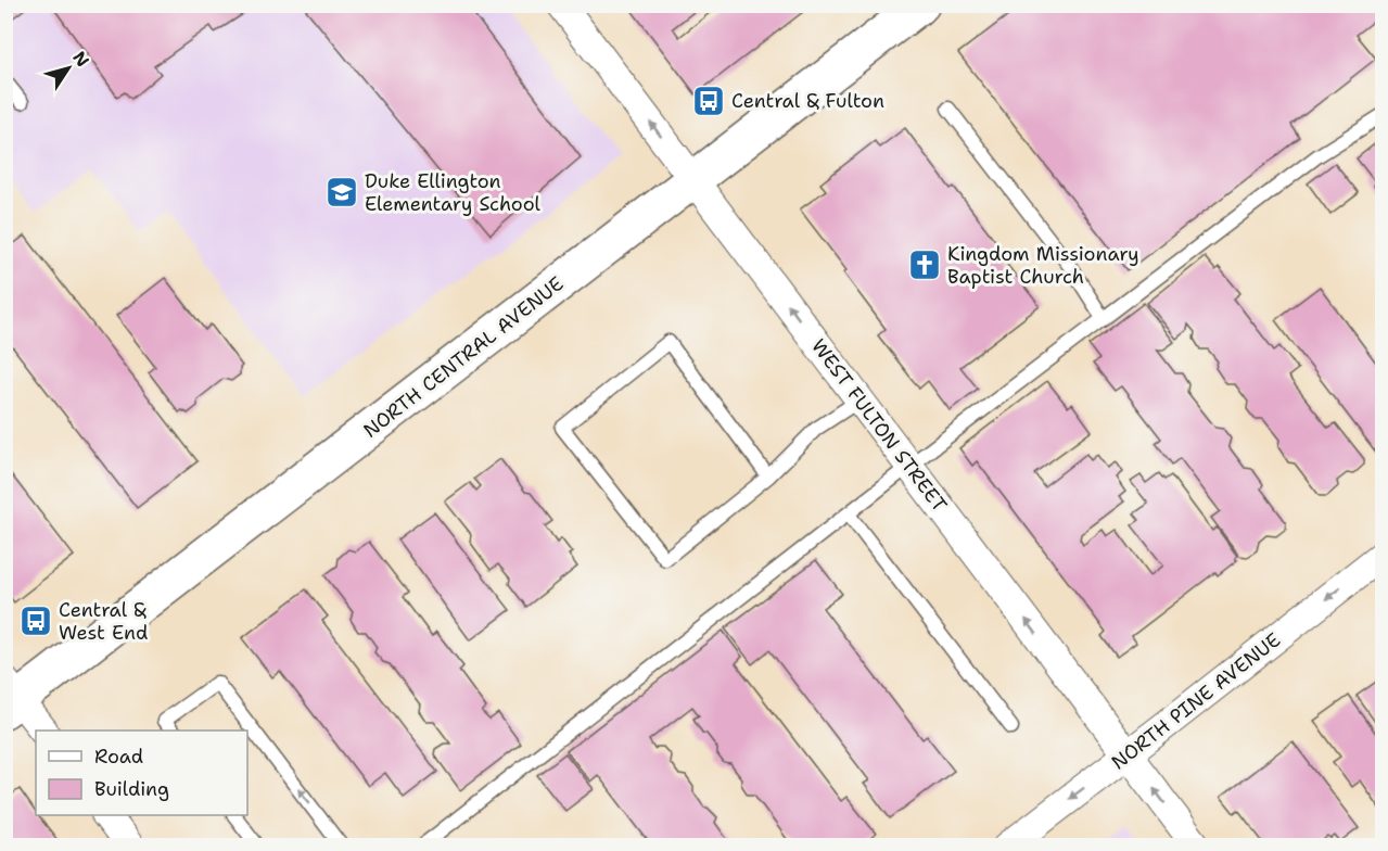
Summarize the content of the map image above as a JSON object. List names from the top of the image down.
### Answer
{
  "streets": {
    "street": ["NORTH CENTRAL AVENUE", "WEST FULTON STREET", "NORTH PINE AVENUE"]
  },
  "crossings": [
    ["NORTH CENTRAL AVENUE", "WEST FULTON STREET"],
    ["WEST FULTON STREET", "NORTH PINE AVENUE"]
  ],
  "one_way": ["WEST FULTON STREET", "NORTH PINE AVENUE"],
  "places": {
    "bus stop": ["Central & Fulton", "Central & West End"],
    "school or university": ["Duke Ellington Elementary School"],
    "church": ["Kingdom Missionary Baptist Church"]
  },
  "legend": ["Road", "Building"],
  "north": "top right"
}
